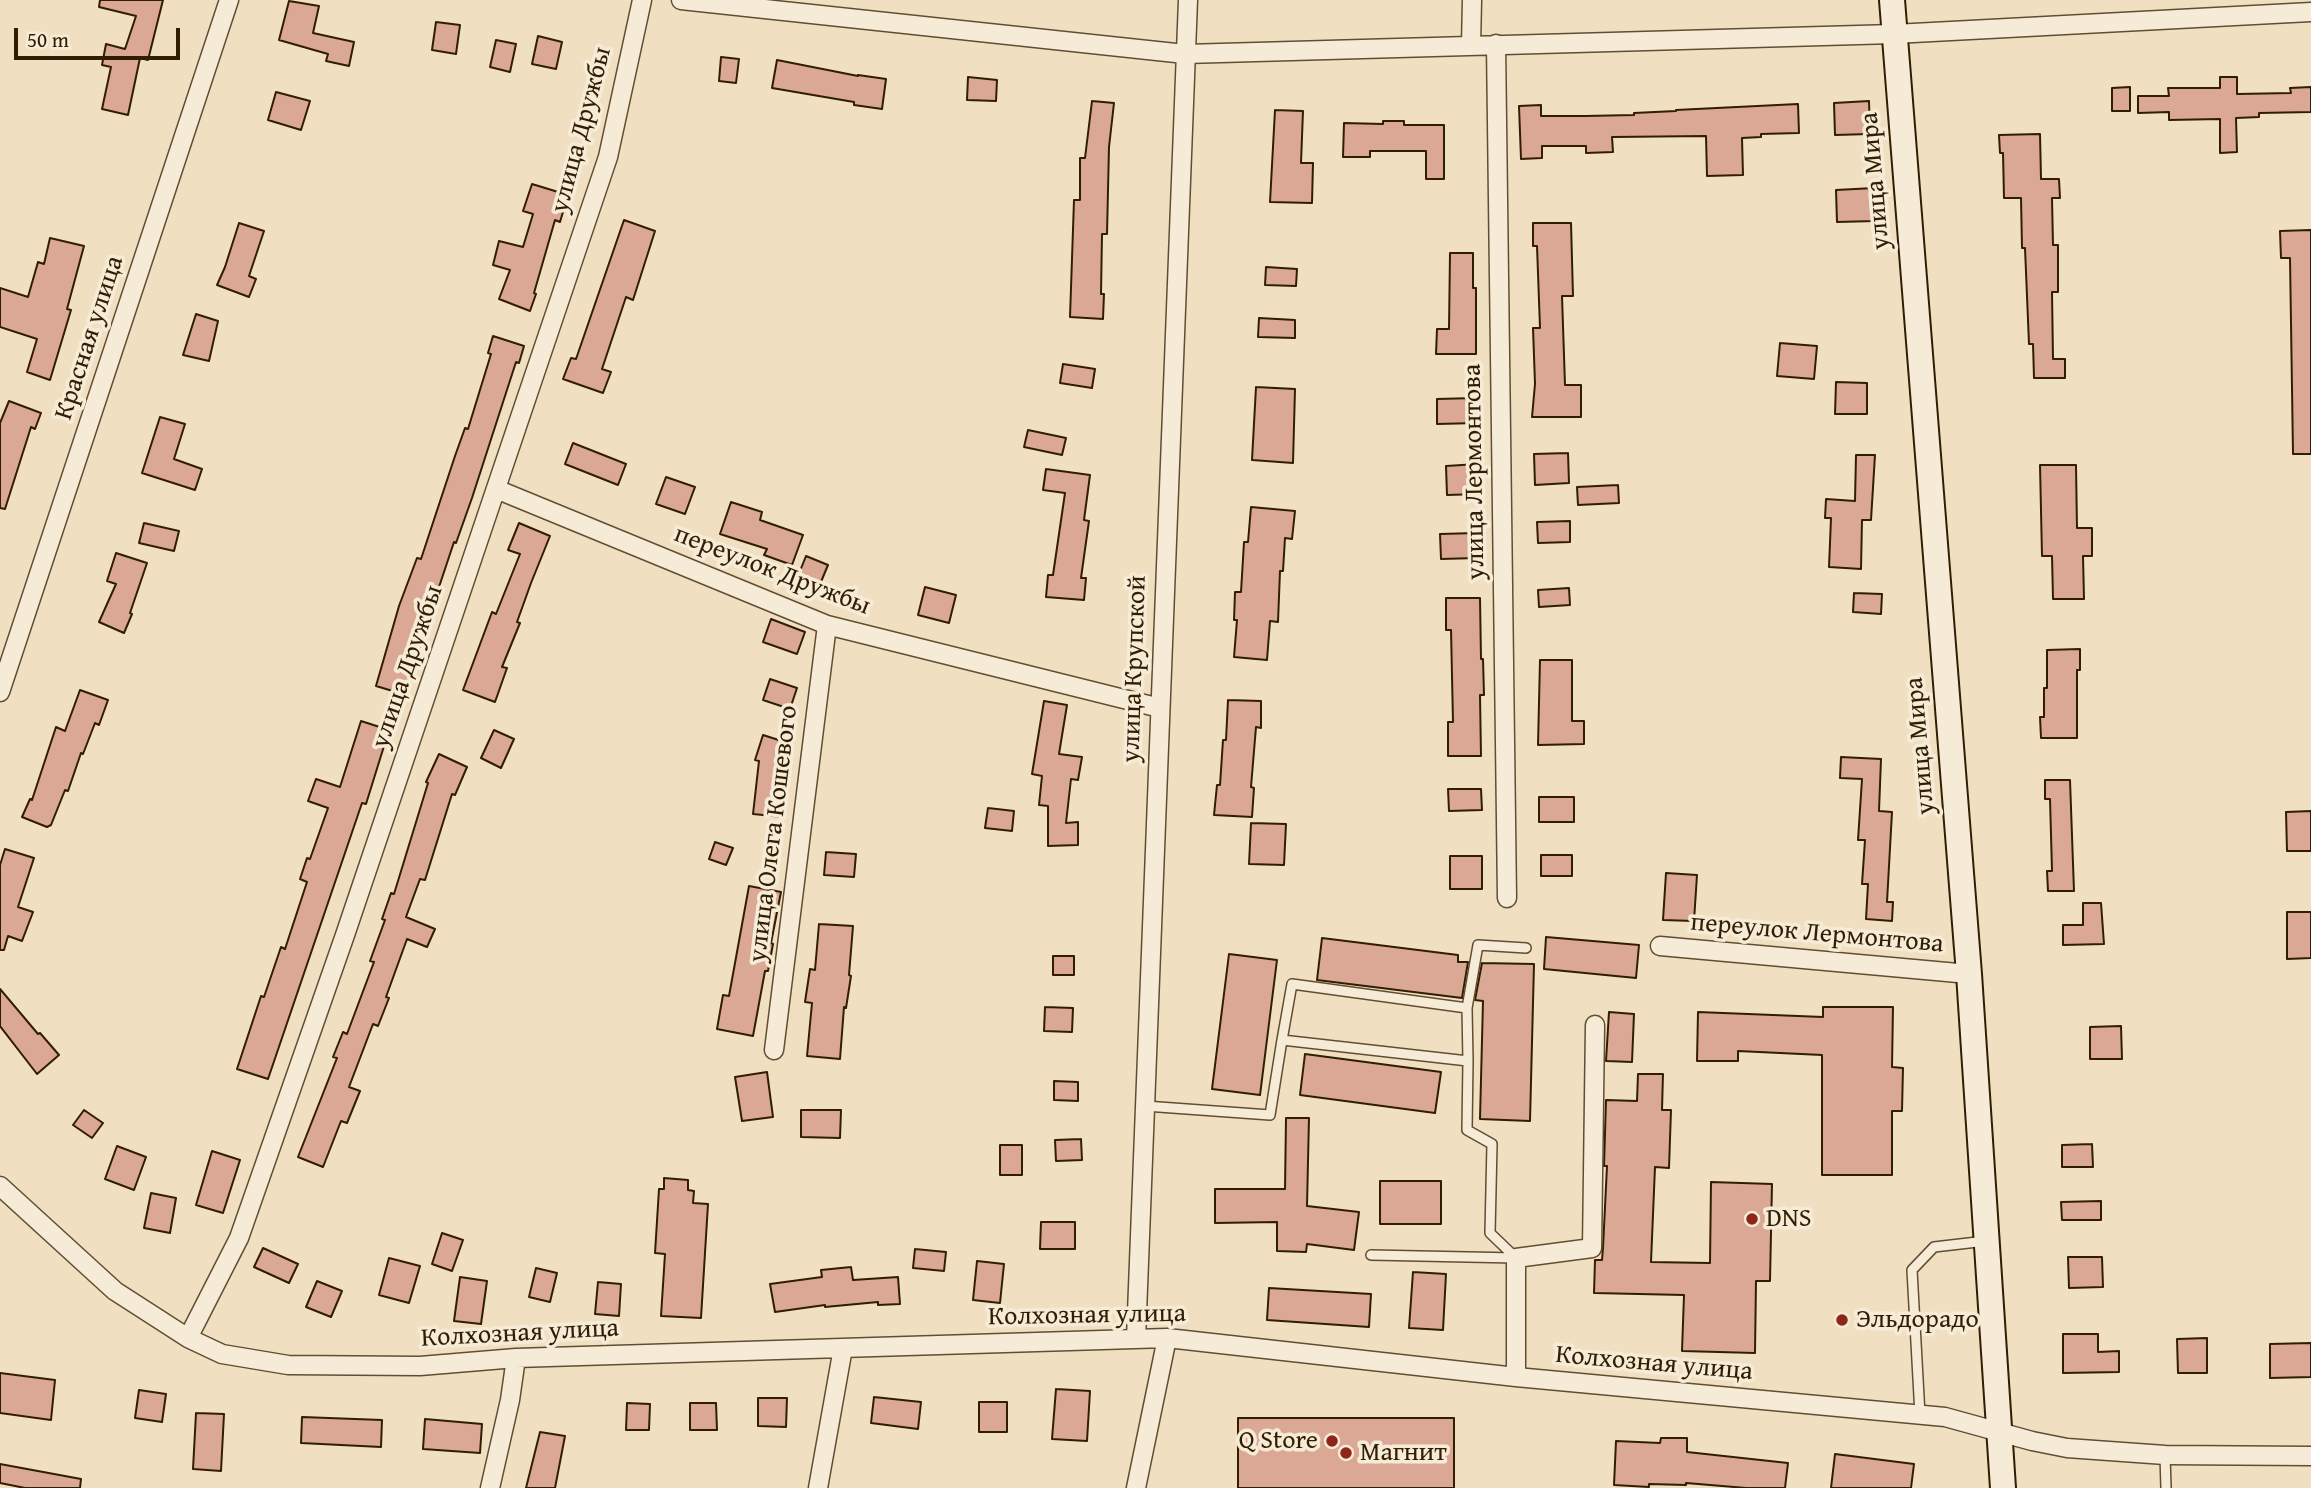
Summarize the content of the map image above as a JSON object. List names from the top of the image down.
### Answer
{
  "streets": {
    "main road": ["улица Мира"],
    "street": [
      "улица Дружбы",
      "Красная улица",
      "улица Лермонтова",
      "переулок Дружбы",
      "улица Крупской",
      "улица Олега Кошевого",
      "переулок Лермонтова",
      "Колхозная улица"
    ]
  },
  "crossings": [
    ["улица Дружбы", "переулок Дружбы"],
    ["улица Дружбы", "Колхозная улица"],
    ["улица Мира", "переулок Лермонтова"],
    ["улица Мира", "Колхозная улица"],
    ["переулок Дружбы", "улица Крупской"],
    ["переулок Дружбы", "улица Олега Кошевого"],
    ["улица Крупской", "Колхозная улица"]
  ],
  "places": [
    "DNS",
    "Эльдорадо",
    "Q Store",
    "Магнит"
  ],
  "scale_bar": "50 m"
}
